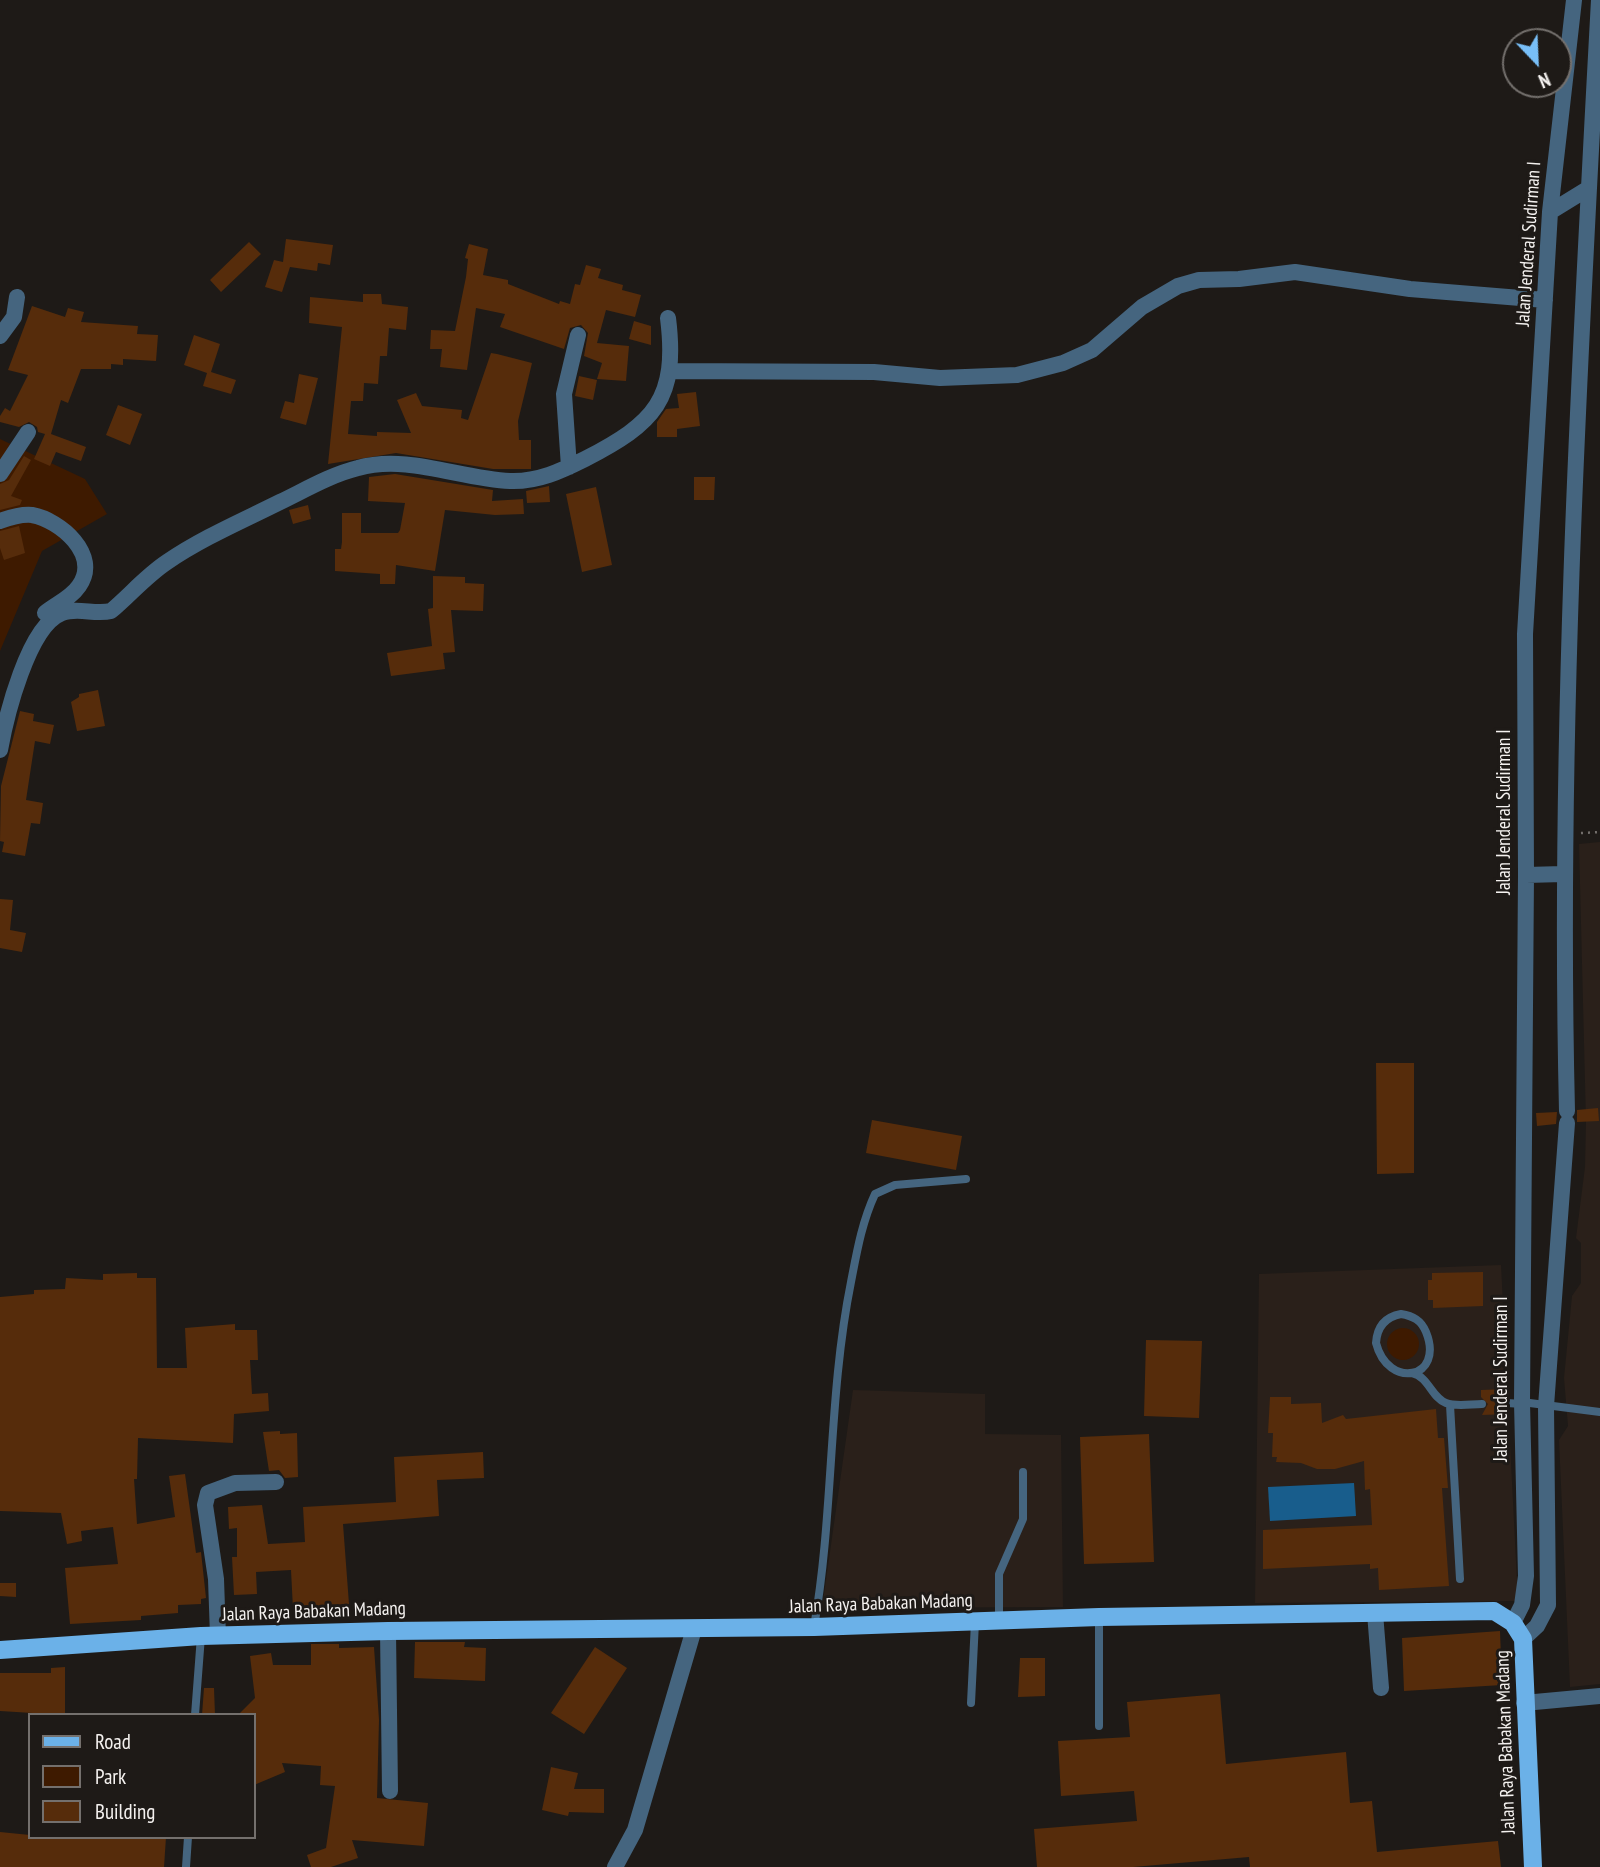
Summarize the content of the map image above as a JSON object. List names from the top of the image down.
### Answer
{
  "streets": {
    "main road": ["Jalan Raya Babakan Madang"],
    "street": ["Jalan Jenderal Sudirman I"]
  },
  "crossings": [
    ["Jalan Jenderal Sudirman I", "Jalan Raya Babakan Madang"]
  ],
  "legend": ["Road", "Park", "Building"],
  "north": "bottom right"
}
